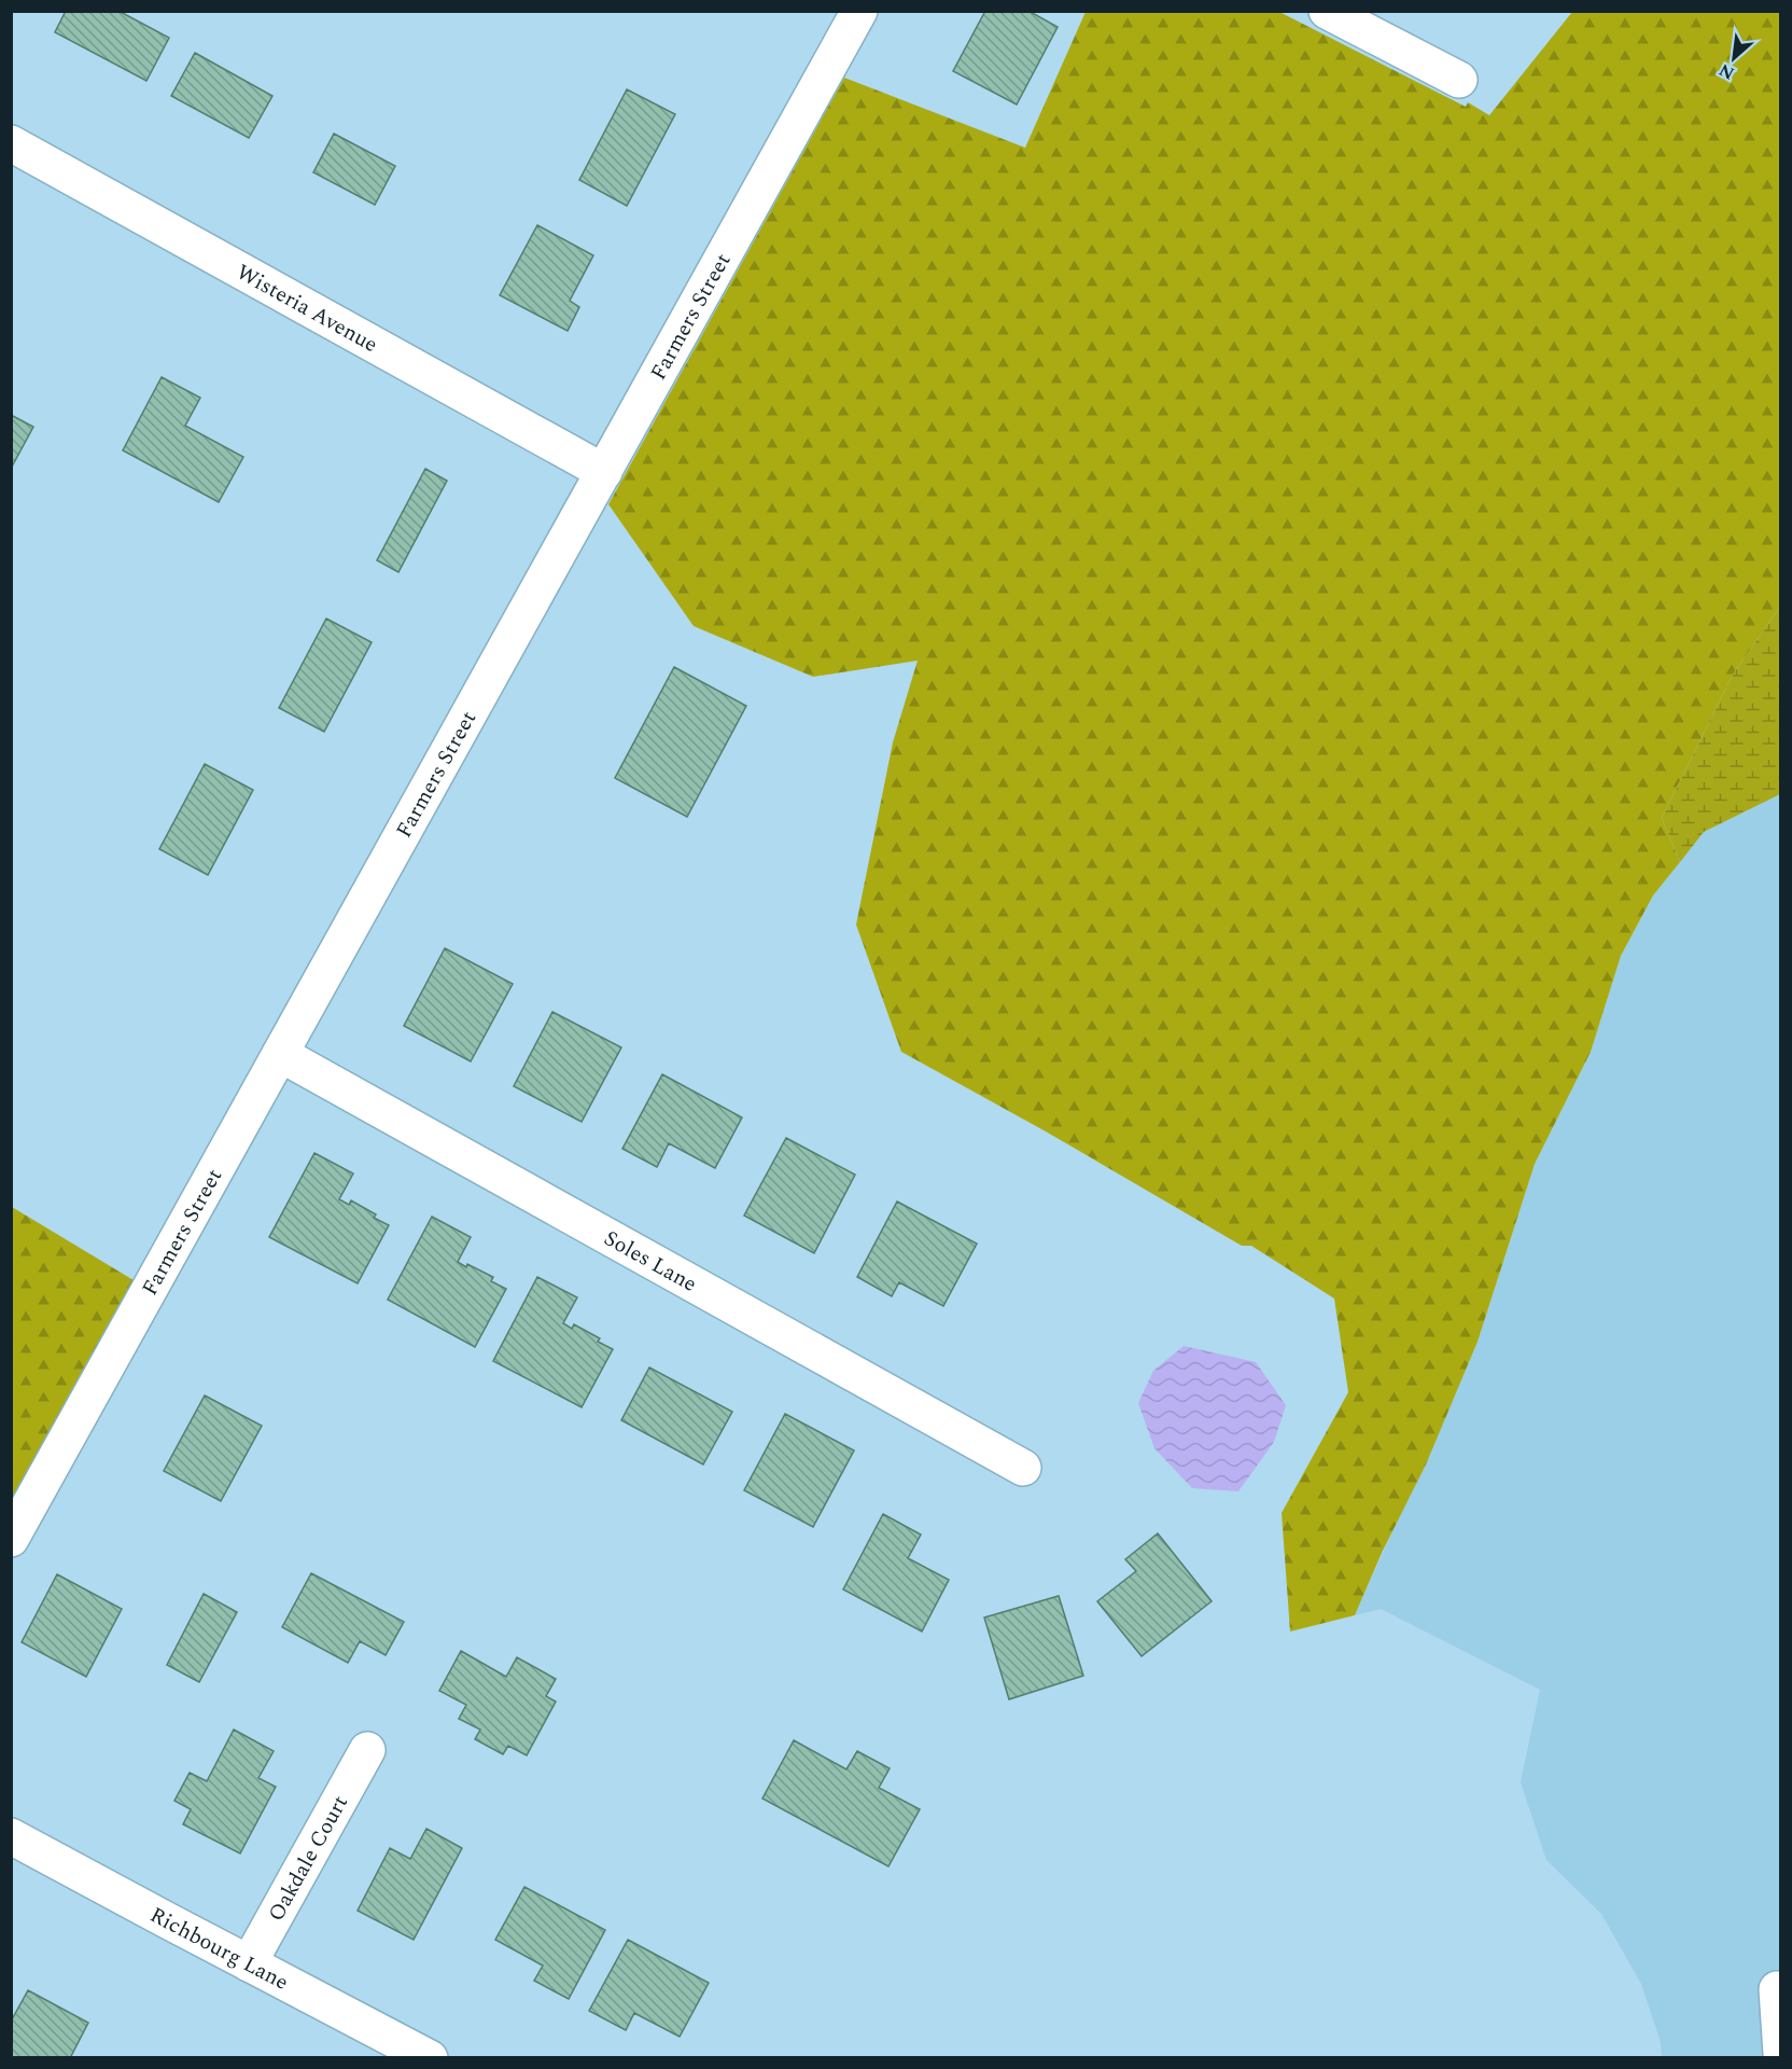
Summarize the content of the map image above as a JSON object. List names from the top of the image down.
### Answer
{
  "streets": {
    "street": [
      "Wisteria Avenue",
      "Farmers Street",
      "Soles Lane",
      "Oakdale Court",
      "Richbourg Lane"
    ]
  },
  "crossings": [
    ["Wisteria Avenue", "Farmers Street"],
    ["Farmers Street", "Soles Lane"],
    ["Oakdale Court", "Richbourg Lane"]
  ],
  "north": "bottom left"
}
